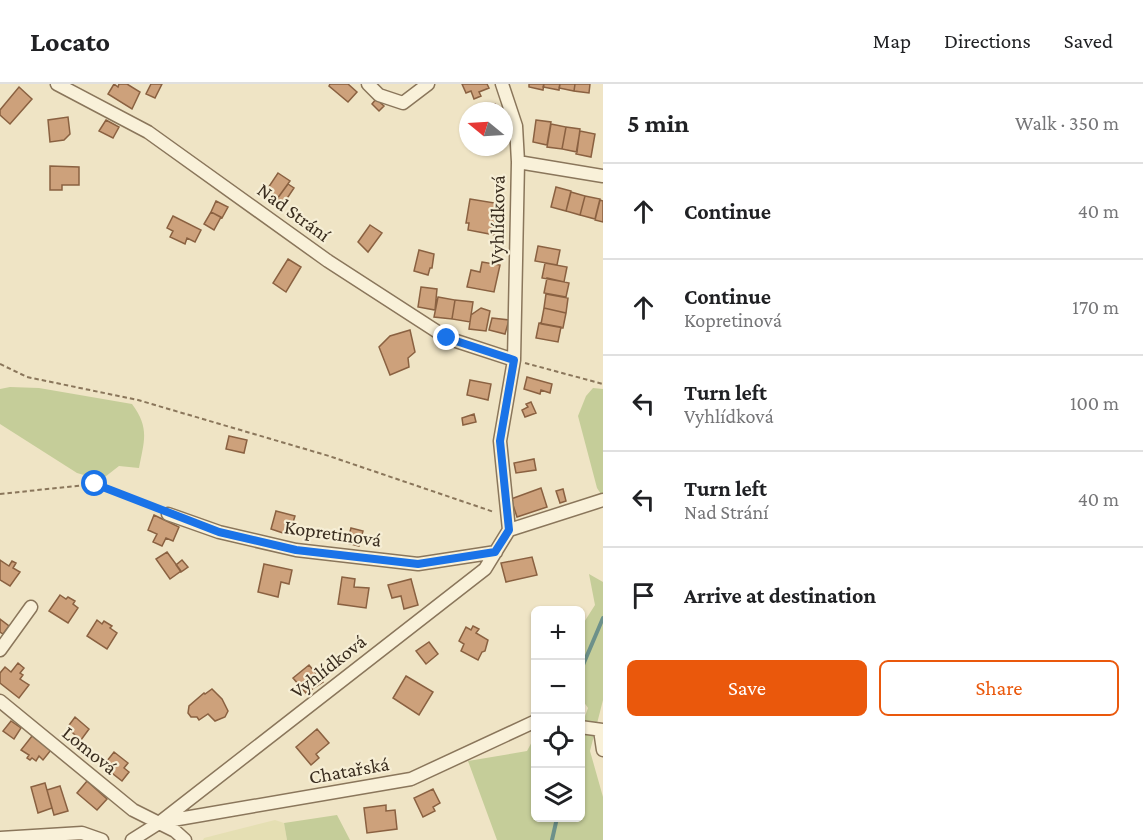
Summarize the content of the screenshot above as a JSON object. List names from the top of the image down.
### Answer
{
  "streets": {
    "street": [
      "Nad Strání",
      "Vyhlídková",
      "Kopretinová",
      "Lomová",
      "Chatařská"
    ]
  },
  "crossings": [
    ["Nad Strání", "Vyhlídková"],
    ["Vyhlídková", "Kopretinová"],
    ["Vyhlídková", "Lomová"],
    ["Vyhlídková", "Chatařská"],
    ["Lomová", "Chatařská"]
  ],
  "north": "left",
  "page": {
    "header": "Locato",
    "nav": ["Map", "Directions", "Saved"],
    "heading": ["5 min", "Walk · 350 m"],
    "list": [
      ["Continue", "40 m"],
      ["Continue", "Kopretinová", "170 m"],
      ["Turn left", "Vyhlídková", "100 m"],
      ["Turn left", "Nad Strání", "40 m"],
      "Arrive at destination"
    ],
    "map_buttons": ["+", "−"],
    "buttons": ["Save", "Share"]
  }
}
